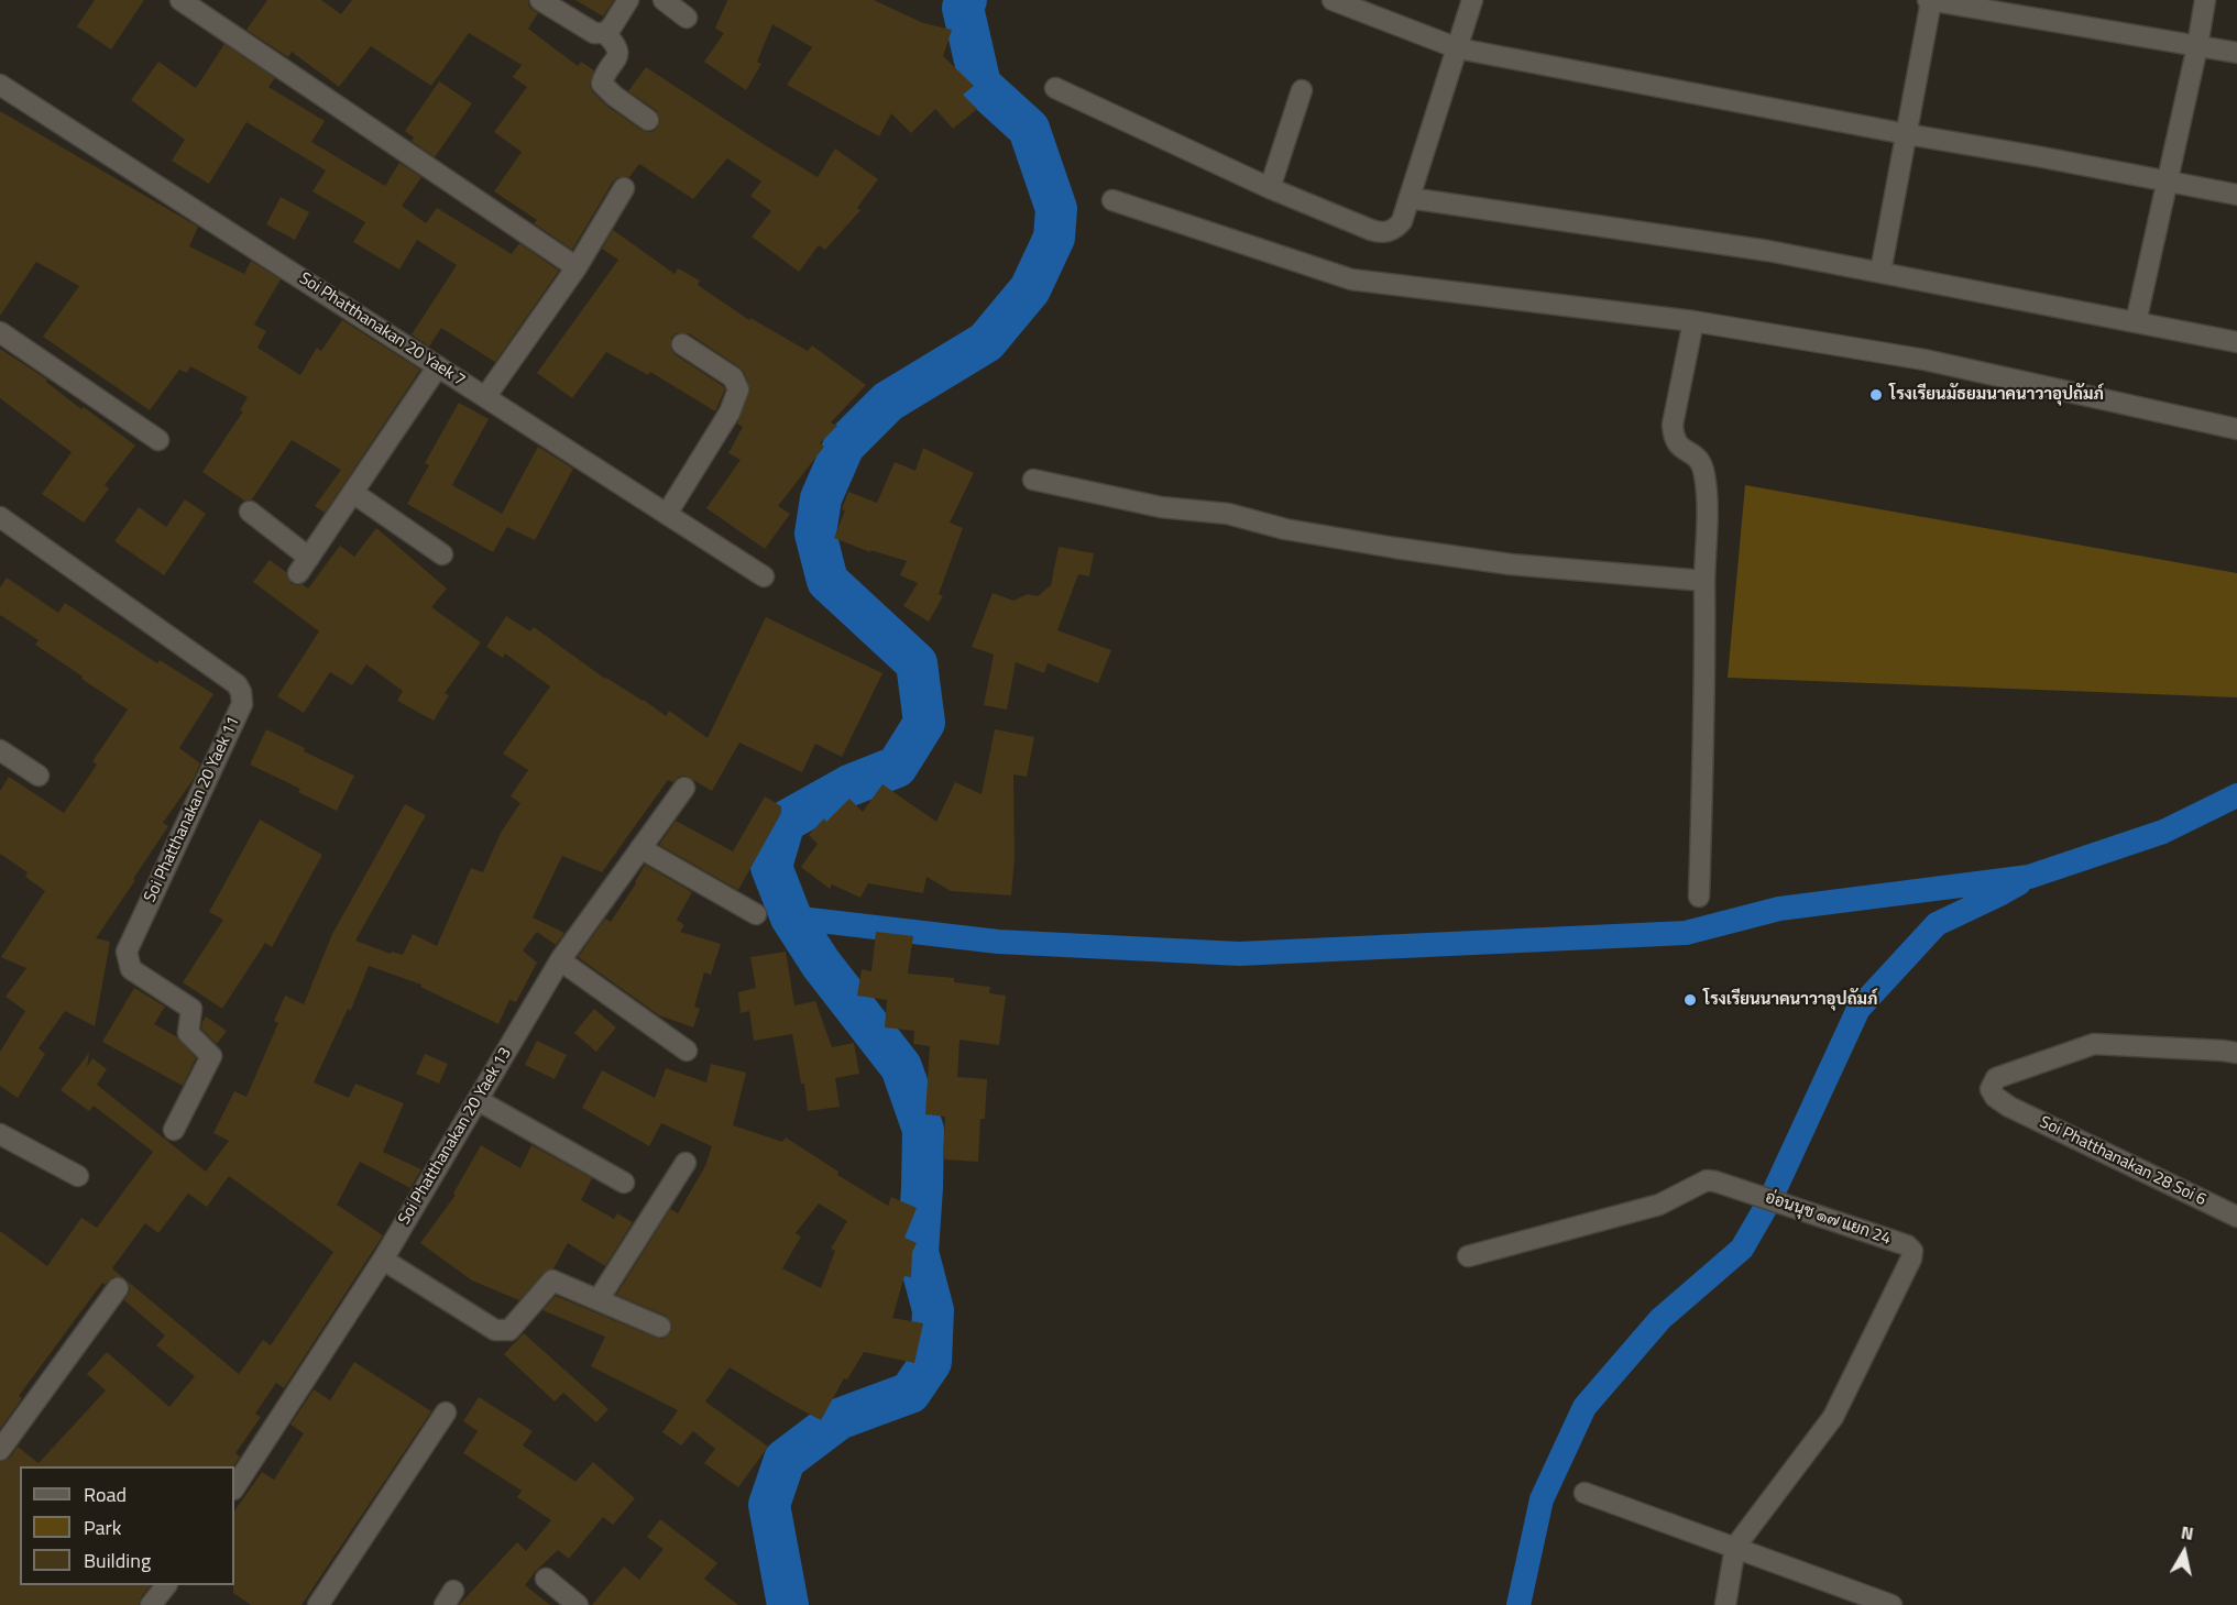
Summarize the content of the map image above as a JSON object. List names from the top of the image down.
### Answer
{
  "streets": {
    "street": [
      "Soi Phatthanakan 20 Yaek 7",
      "Soi Phatthanakan 20 Yaek 11",
      "Soi Phatthanakan 20 Yaek 13",
      "Soi Phatthanakan 28 Soi 6",
      "อ่อนนุช ๑๗ แยก 24"
    ]
  },
  "places": ["โรงเรียนมัธยมนาคนาวาอุปถัมภ์", "โรงเรียนนาคนาวาอุปถัมภ์"],
  "legend": ["Road", "Park", "Building"],
  "north": "top"
}
